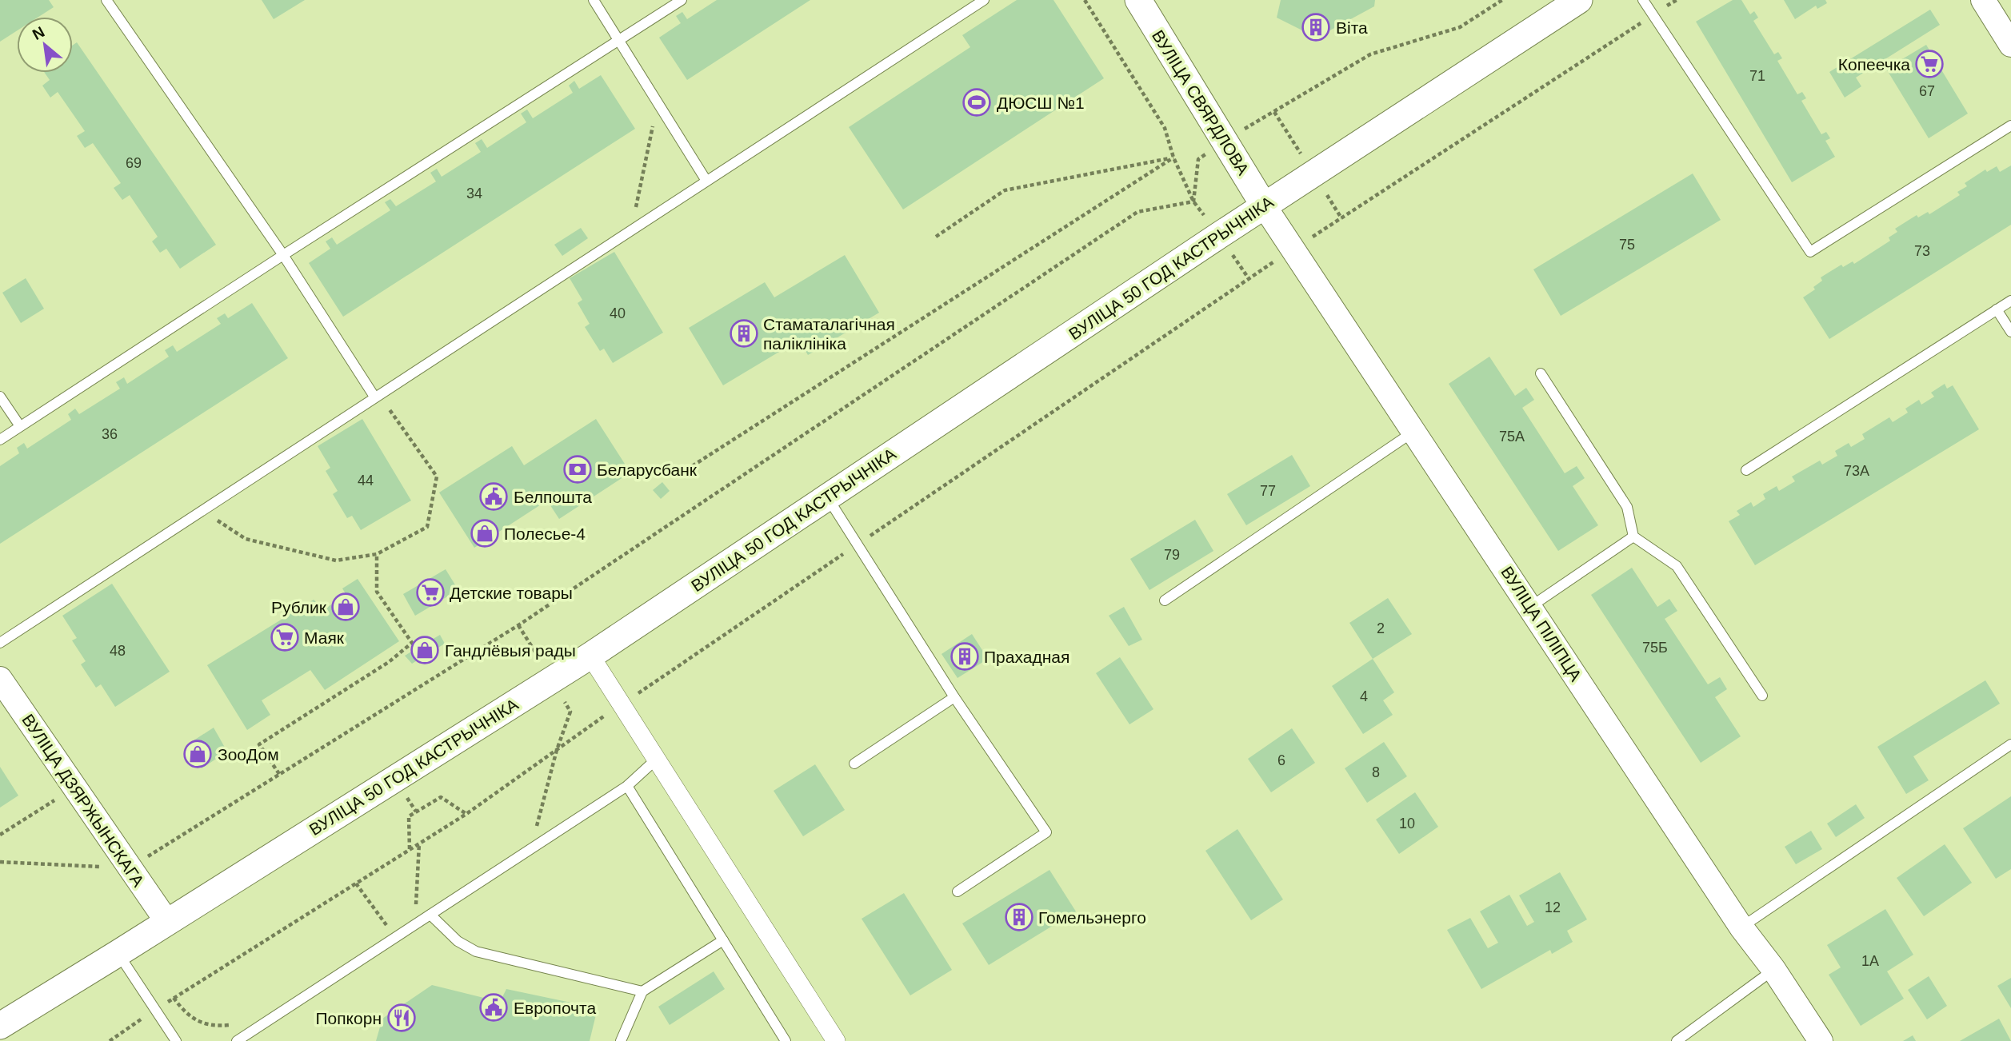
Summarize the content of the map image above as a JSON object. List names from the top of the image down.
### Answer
{
  "streets": {
    "main road": ["ВУЛІЦА СВЯРДЛОВА", "ВУЛІЦА 50 ГОД КАСТРЫЧНІКА"],
    "street": ["ВУЛІЦА ПІЛІПЦА", "ВУЛІЦА ДЗЯРЖЫНСКАГА"]
  },
  "crossings": [
    ["ВУЛІЦА СВЯРДЛОВА", "ВУЛІЦА 50 ГОД КАСТРЫЧНІКА"],
    ["ВУЛІЦА СВЯРДЛОВА", "ВУЛІЦА ПІЛІПЦА"],
    ["ВУЛІЦА 50 ГОД КАСТРЫЧНІКА", "ВУЛІЦА ПІЛІПЦА"],
    ["ВУЛІЦА 50 ГОД КАСТРЫЧНІКА", "ВУЛІЦА ДЗЯРЖЫНСКАГА"]
  ],
  "places": {
    "building": [
      "Віта",
      "Стаматалагічная паліклініка",
      "Прахадная",
      "Гомельэнерго"
    ],
    "supermarket": ["Копеечка", "Детские товары", "Маяк"],
    "sports": ["ДЮСШ №1"],
    "bank": ["Беларусбанк"],
    "public building": ["Белпошта", "Европочта"],
    "shop": [
      "Полесье-4",
      "Рублик",
      "Гандлёвыя рады",
      "ЗооДом"
    ],
    "restaurant": ["Попкорн"]
  },
  "house_numbers": [
    "71",
    "67",
    "69",
    "34",
    "75",
    "73",
    "40",
    "36",
    "75А",
    "73А",
    "44",
    "77",
    "79",
    "2",
    "75Б",
    "48",
    "4",
    "6",
    "8",
    "10",
    "12",
    "1А"
  ],
  "north": "top left"
}
